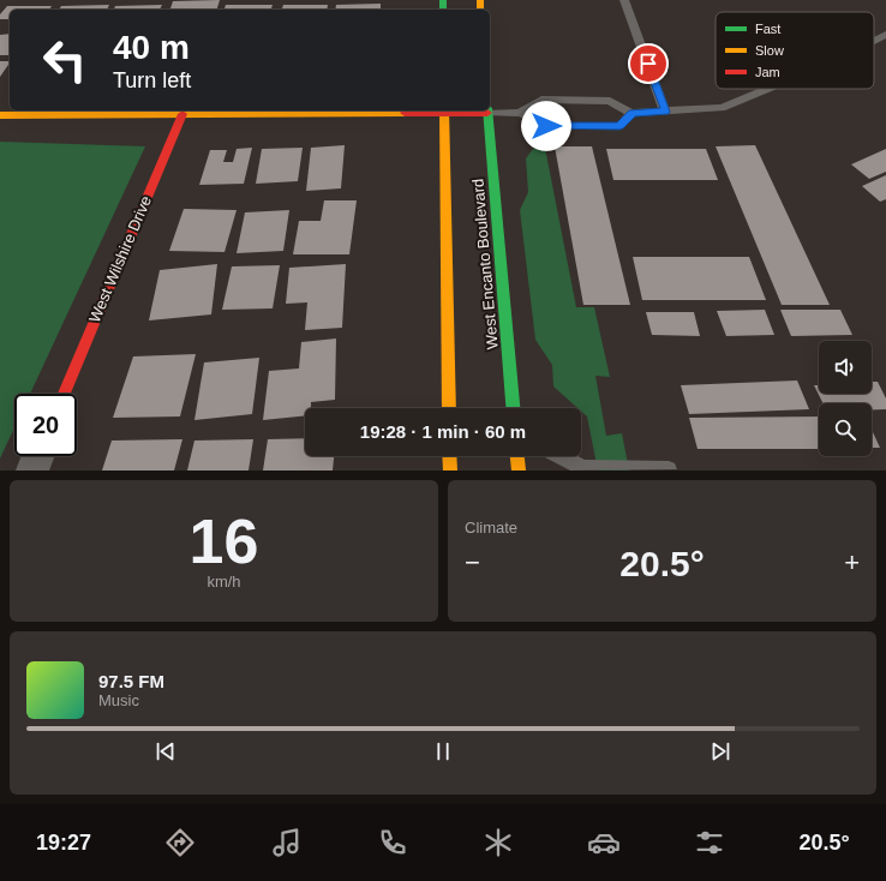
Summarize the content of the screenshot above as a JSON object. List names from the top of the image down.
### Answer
{
  "streets": {
    "street": ["West Wilshire Drive", "West Encanto Boulevard"]
  },
  "legend": ["Fast", "Slow", "Jam"],
  "page": {
    "turn": ["40 m", "Turn left"],
    "limit": "20",
    "trip": "19:28 · 1 min · 60 m",
    "tile": [
      ["16", "km/h"],
      "Climate"
    ],
    "heat": ["−", "20.5°", "+"],
    "song": ["97.5 FM", "Music"],
    "tabs": ["19:27", "20.5°"]
  }
}
